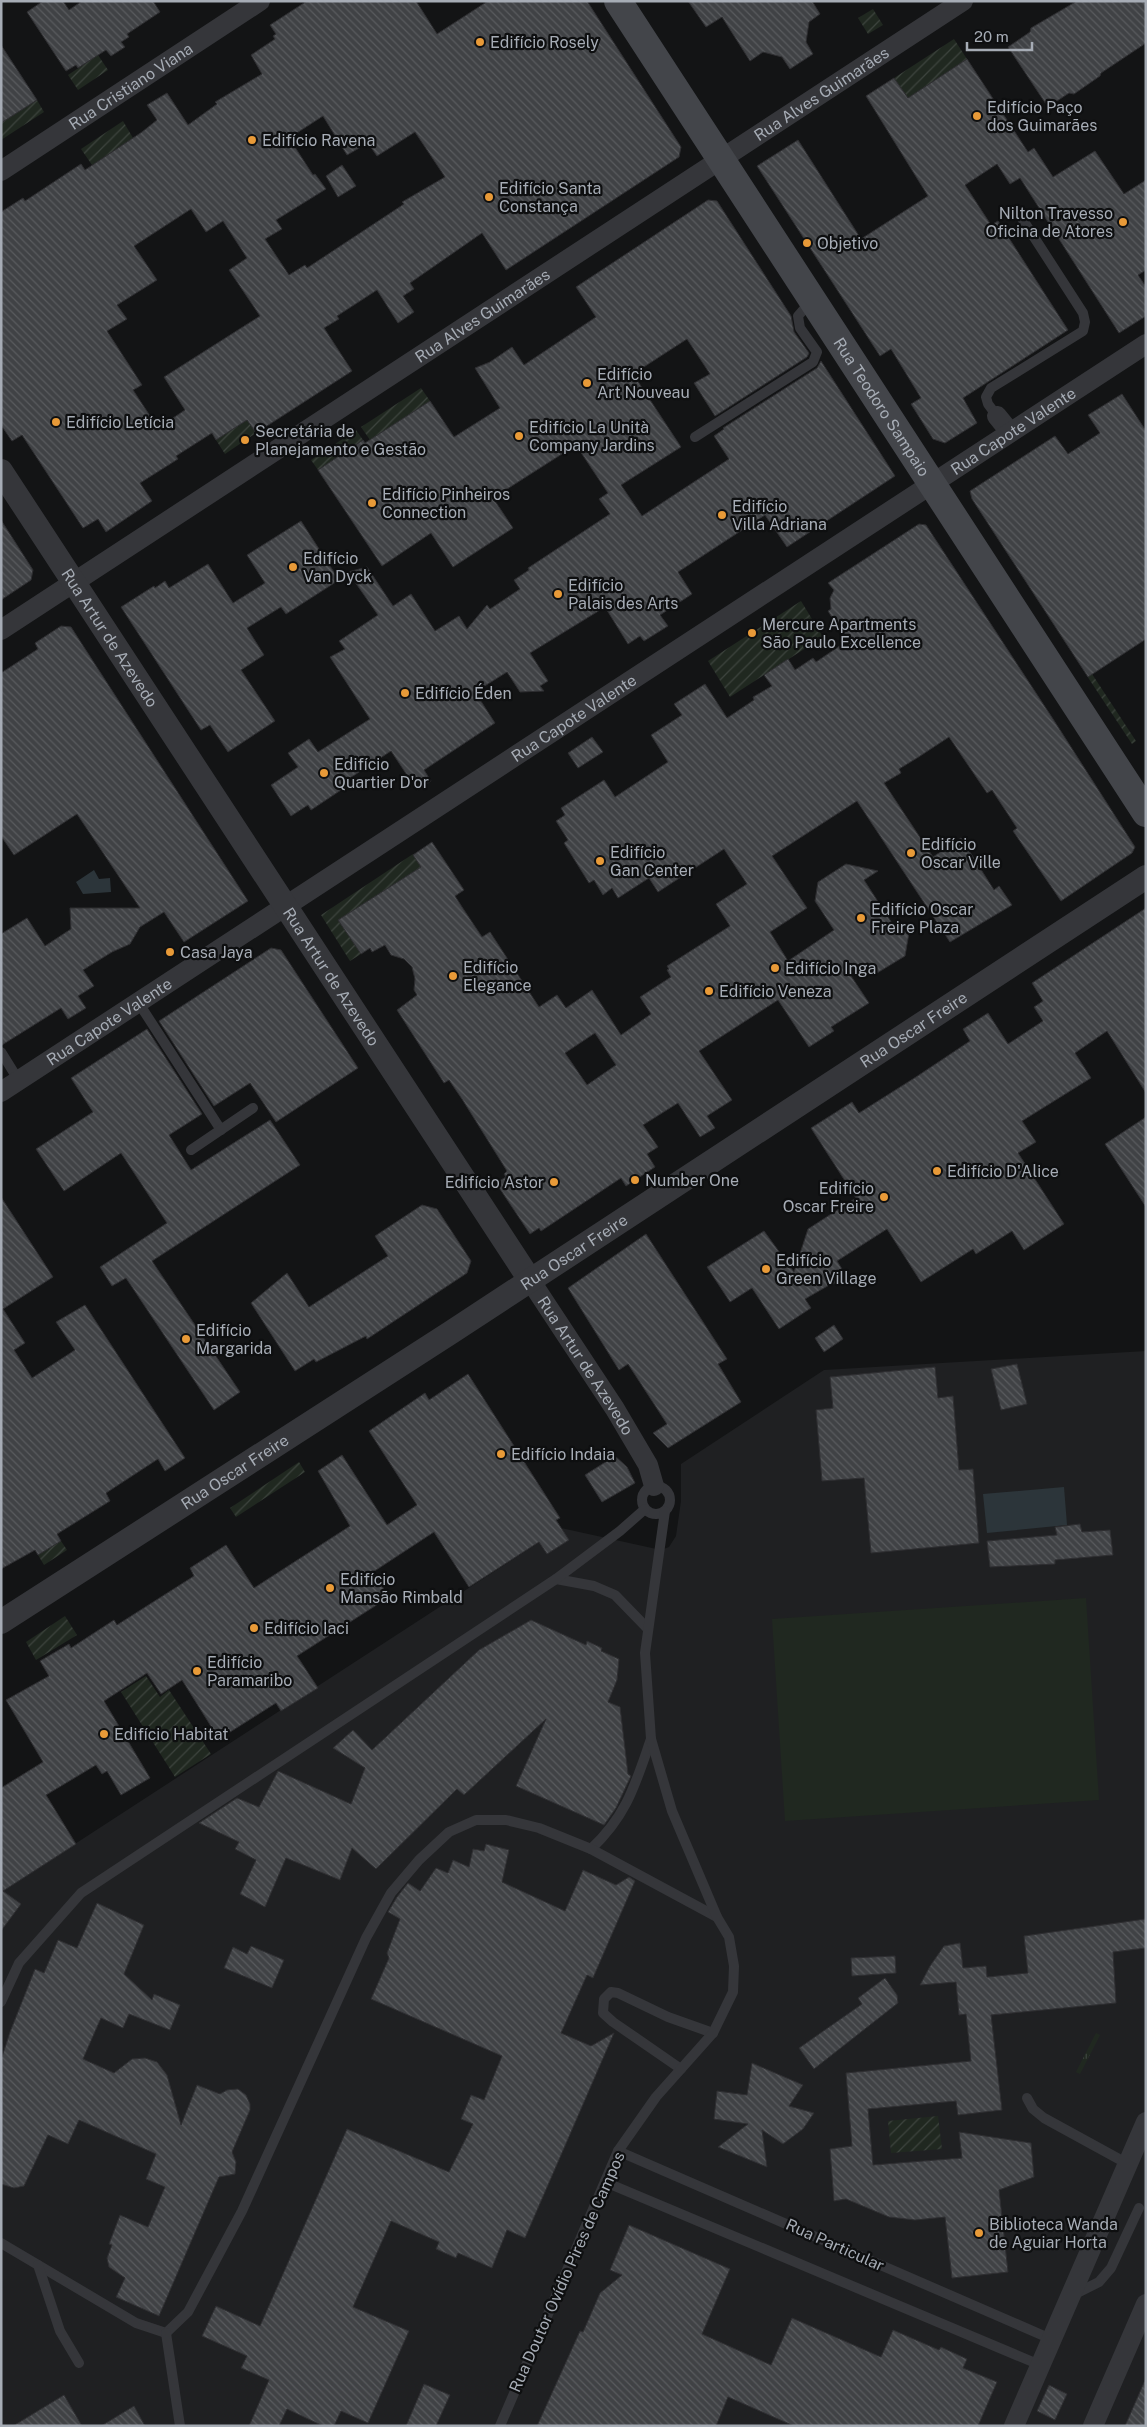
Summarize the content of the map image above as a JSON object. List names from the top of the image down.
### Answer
{
  "streets": {
    "main road": ["Rua Teodoro Sampaio"],
    "street": [
      "Rua Cristiano Viana",
      "Rua Alves Guimarães",
      "Rua Capote Valente",
      "Rua Artur de Azevedo",
      "Rua Oscar Freire"
    ],
    "lane": ["Rua Particular", "Rua Doutor Ovídio Pires de Campos"]
  },
  "crossings": [
    ["Rua Alves Guimarães", "Rua Teodoro Sampaio"],
    ["Rua Alves Guimarães", "Rua Artur de Azevedo"],
    ["Rua Teodoro Sampaio", "Rua Capote Valente"],
    ["Rua Capote Valente", "Rua Artur de Azevedo"],
    ["Rua Artur de Azevedo", "Rua Oscar Freire"],
    ["Rua Artur de Azevedo", "Rua Doutor Ovídio Pires de Campos"],
    ["Rua Particular", "Rua Doutor Ovídio Pires de Campos"]
  ],
  "places": [
    "Edifício Rosely",
    "Edifício Paço dos Guimarães",
    "Edifício Ravena",
    "Edifício Santa Constança",
    "Nilton Travesso Oficina de Atores",
    "Objetivo",
    "Edifício Art Nouveau",
    "Edifício Letícia",
    "Edifício La Unità Company Jardins",
    "Secretária de Planejamento e Gestão",
    "Edifício Pinheiros Connection",
    "Edifício Villa Adriana",
    "Edifício Van Dyck",
    "Edifício Palais des Arts",
    "Mercure Apartments São Paulo Excellence",
    "Edifício Éden",
    "Edifício Quartier D'or",
    "Edifício Oscar Ville",
    "Edifício Gan Center",
    "Edifício Oscar Freire Plaza",
    "Casa Jaya",
    "Edifício Inga",
    "Edifício Elegance",
    "Edifício Veneza",
    "Edifício D'Alice",
    "Number One",
    "Edifício Astor",
    "Edifício Oscar Freire",
    "Edifício Green Village",
    "Edifício Margarida",
    "Edifício Indaia",
    "Edifício Mansão Rimbald",
    "Edifício Iaci",
    "Edifício Paramaribo",
    "Edifício Habitat",
    "Biblioteca Wanda de Aguiar Horta"
  ],
  "scale_bar": "20 m"
}
